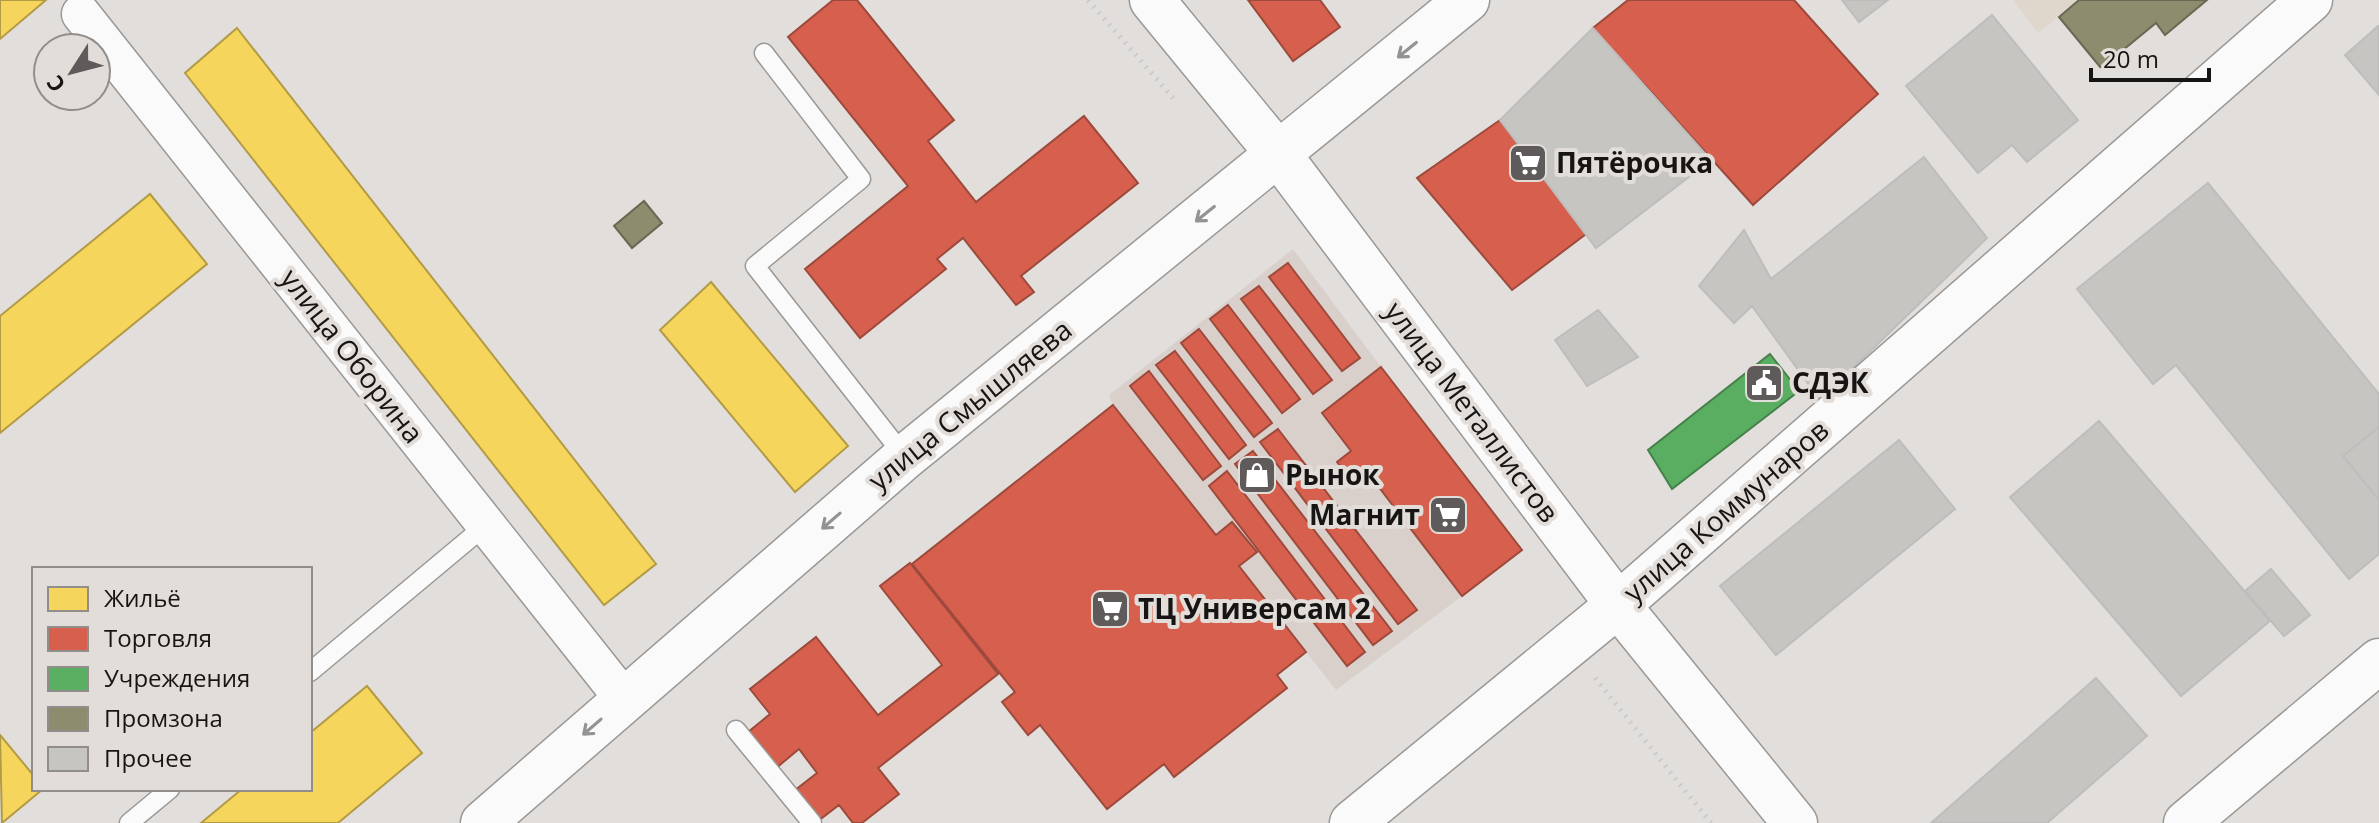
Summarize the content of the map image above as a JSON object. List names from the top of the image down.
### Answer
{
  "streets": {
    "street": [
      "улица Оборина",
      "улица Смышляева",
      "улица Металлистов",
      "улица Коммунаров"
    ]
  },
  "crossings": [
    ["улица Оборина", "улица Смышляева"],
    ["улица Смышляева", "улица Металлистов"],
    ["улица Металлистов", "улица Коммунаров"]
  ],
  "one_way": ["улица Смышляева"],
  "places": {
    "supermarket": ["Пятёрочка", "Магнит", "ТЦ Универсам 2"],
    "public building": ["СДЭК"],
    "shop": ["Рынок"]
  },
  "legend": [
    "Жильё",
    "Торговля",
    "Учреждения",
    "Промзона",
    "Прочее"
  ],
  "scale_bar": "20 m",
  "north": "bottom left"
}
